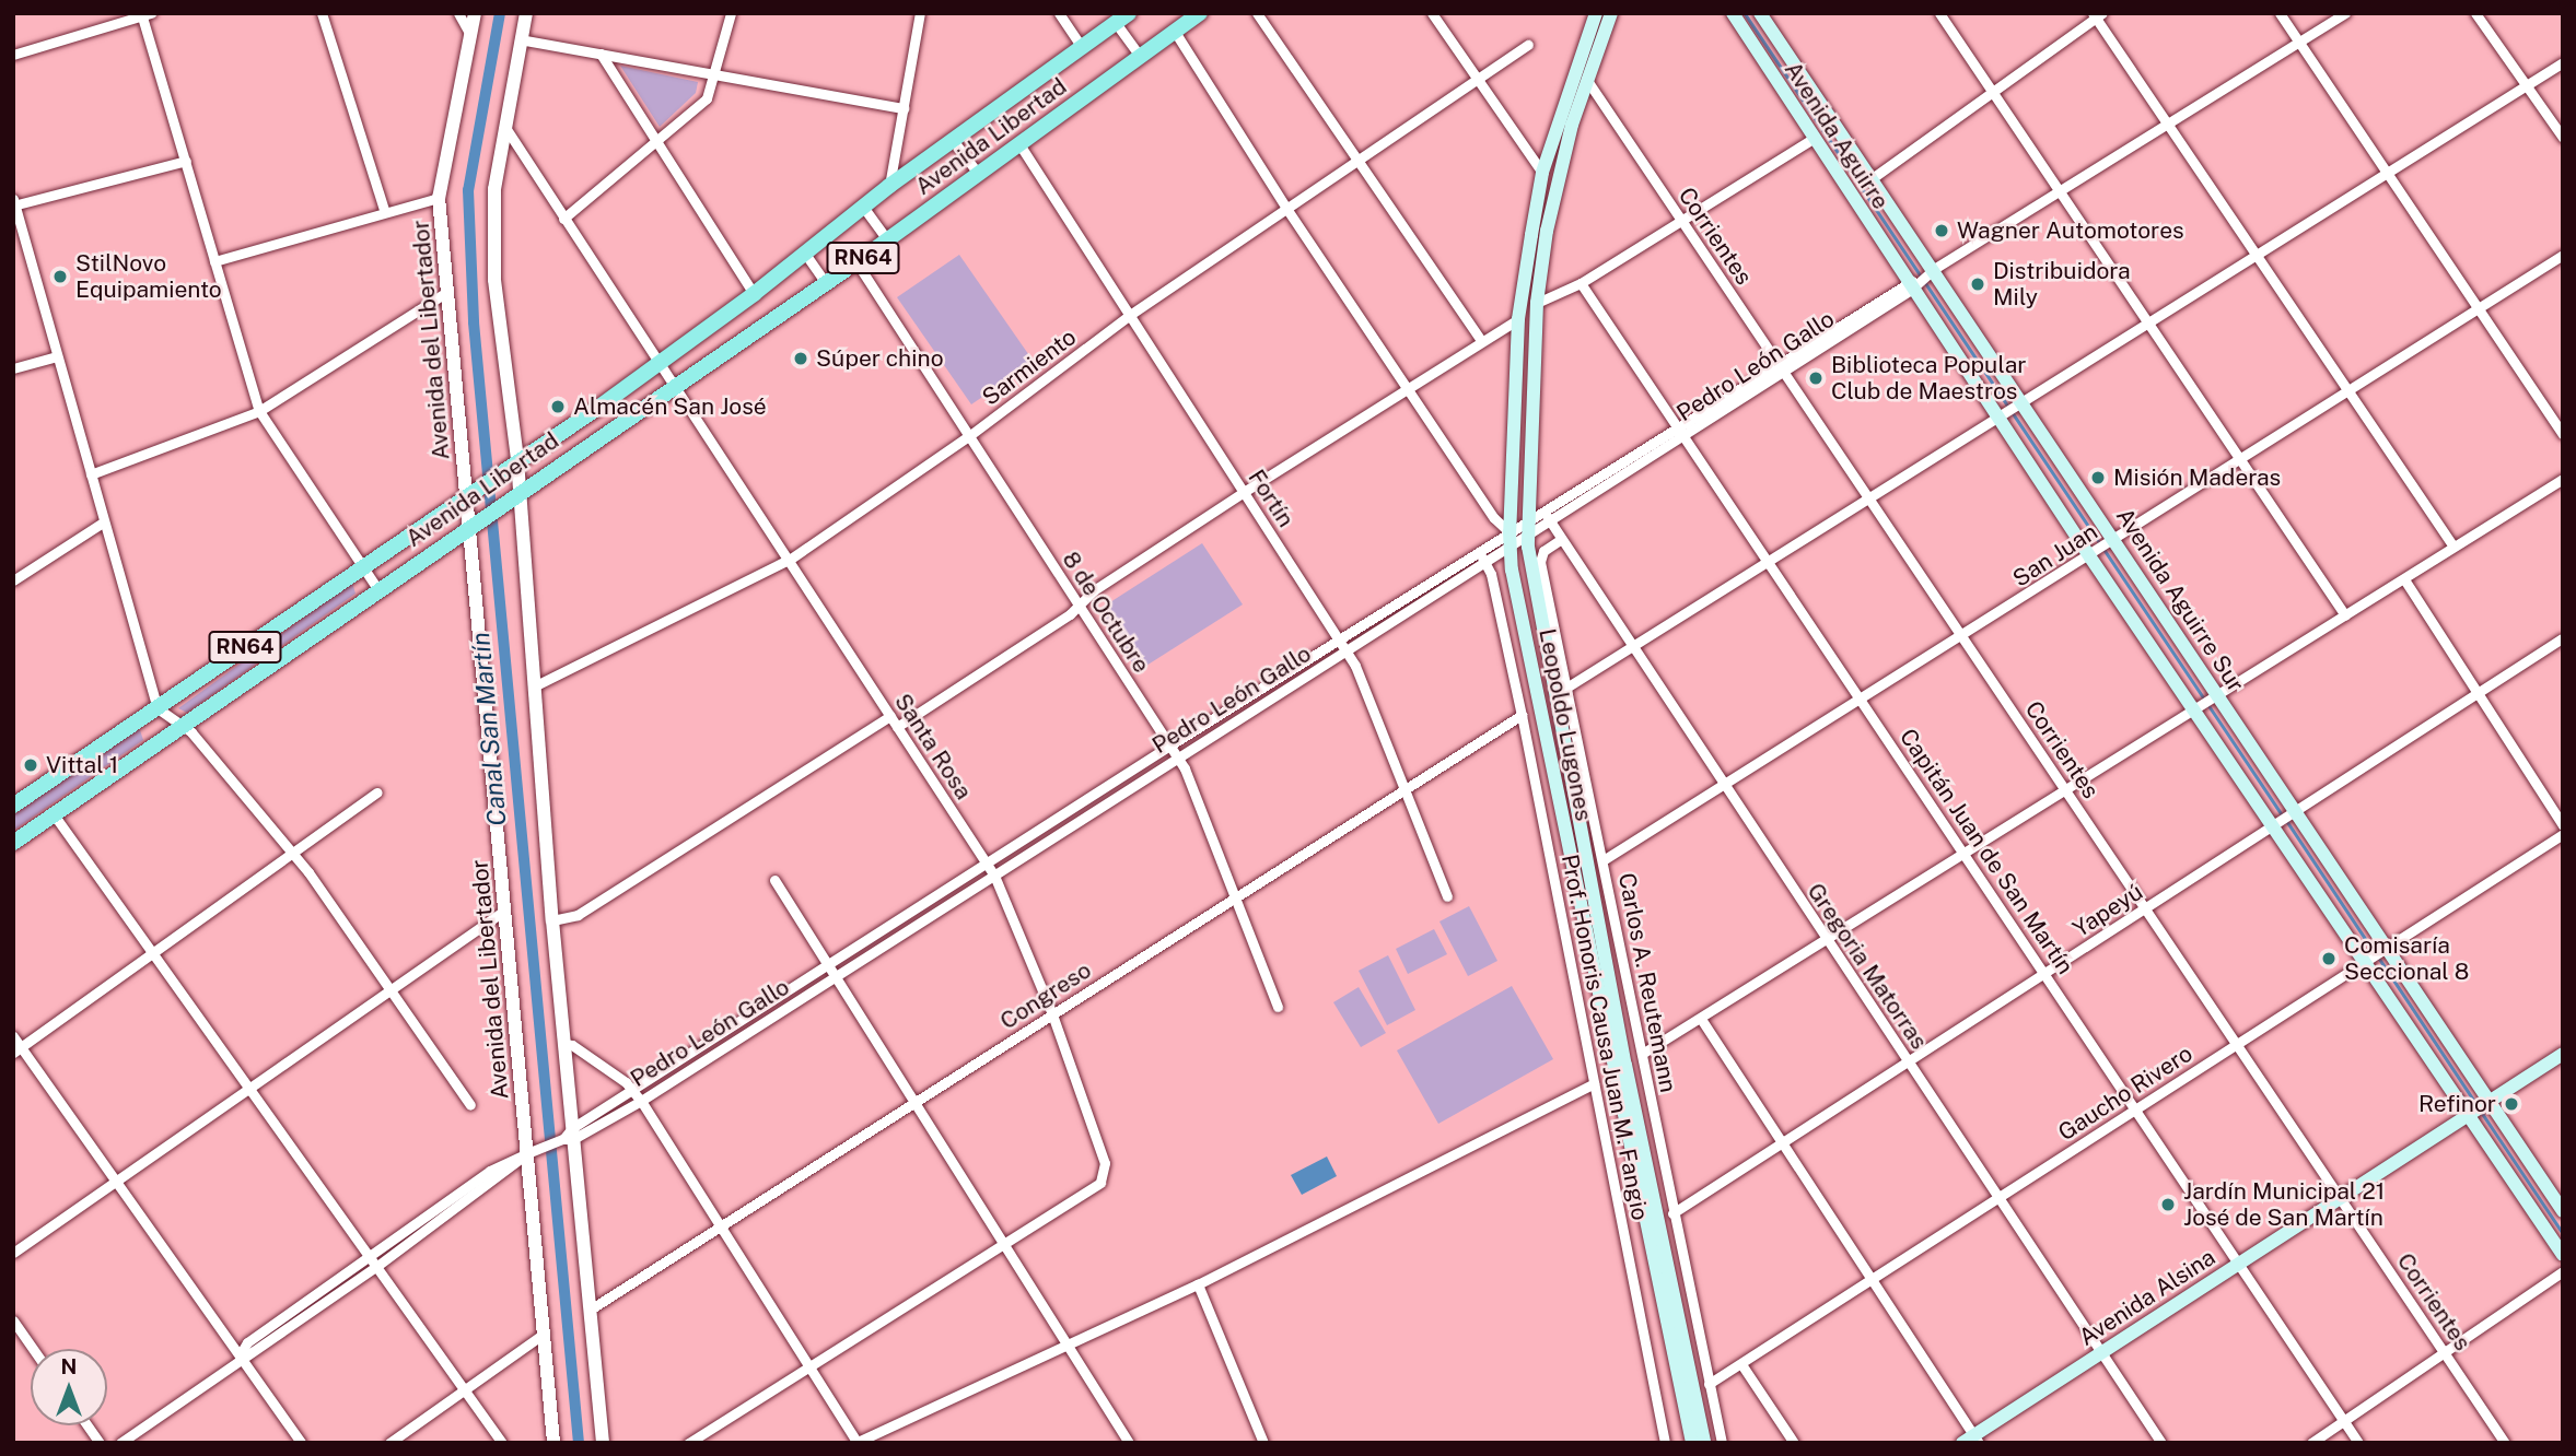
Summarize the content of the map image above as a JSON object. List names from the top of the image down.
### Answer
{
  "streets": {
    "main road": [
      "Avenida Aguirre",
      "Avenida Libertad",
      "RN64",
      "Avenida Aguirre Sur",
      "Leopoldo Lugones",
      "Avenida Alsina"
    ],
    "street": [
      "Corrientes",
      "Avenida del Libertador",
      "Pedro León Gallo",
      "Sarmiento",
      "Fortín",
      "San Juan",
      "8 de Octubre",
      "Santa Rosa",
      "Capitán Juan de San Martín",
      "Yapeyú",
      "Gregoria Matorras",
      "Carlos A. Reutemann",
      "Congreso",
      "Prof. Honoris Causa Juan M. Fangio",
      "Gaucho Rivero"
    ]
  },
  "crossings": [
    ["Avenida Aguirre", "Pedro León Gallo"],
    ["Avenida Aguirre", "Avenida Aguirre Sur"],
    ["Avenida Libertad", "Avenida del Libertador"],
    ["Avenida Libertad", "Fortín"],
    ["Avenida Libertad", "8 de Octubre"],
    ["Avenida Libertad", "Santa Rosa"],
    ["Corrientes", "Pedro León Gallo"],
    ["Corrientes", "San Juan"],
    ["Corrientes", "Leopoldo Lugones"],
    ["Corrientes", "Yapeyú"],
    ["Corrientes", "Gaucho Rivero"],
    ["Corrientes", "Avenida Alsina"],
    ["Avenida del Libertador", "Pedro León Gallo"],
    ["Pedro León Gallo", "Fortín"],
    ["Pedro León Gallo", "Avenida Aguirre Sur"],
    ["Pedro León Gallo", "8 de Octubre"],
    ["Pedro León Gallo", "Leopoldo Lugones"],
    ["Pedro León Gallo", "Santa Rosa"],
    ["Pedro León Gallo", "Capitán Juan de San Martín"],
    ["Pedro León Gallo", "Gregoria Matorras"],
    ["Pedro León Gallo", "Prof. Honoris Causa Juan M. Fangio"],
    ["Sarmiento", "Fortín"],
    ["Sarmiento", "8 de Octubre"],
    ["Sarmiento", "Santa Rosa"],
    ["Fortín", "Congreso"],
    ["San Juan", "Avenida Aguirre Sur"],
    ["San Juan", "Capitán Juan de San Martín"],
    ["San Juan", "Gregoria Matorras"],
    ["San Juan", "Carlos A. Reutemann"],
    ["Avenida Aguirre Sur", "Yapeyú"],
    ["Avenida Aguirre Sur", "Gaucho Rivero"],
    ["Avenida Aguirre Sur", "Avenida Alsina"],
    ["8 de Octubre", "Congreso"],
    ["Santa Rosa", "Congreso"],
    ["Capitán Juan de San Martín", "Yapeyú"],
    ["Capitán Juan de San Martín", "Gaucho Rivero"],
    ["Capitán Juan de San Martín", "Avenida Alsina"],
    ["Yapeyú", "Gregoria Matorras"],
    ["Yapeyú", "Carlos A. Reutemann"],
    ["Gregoria Matorras", "Carlos A. Reutemann"],
    ["Gregoria Matorras", "Gaucho Rivero"],
    ["Gregoria Matorras", "Avenida Alsina"],
    ["Carlos A. Reutemann", "Gaucho Rivero"],
    ["Congreso", "Prof. Honoris Causa Juan M. Fangio"]
  ],
  "water": ["Canal San Martín"],
  "places": [
    "Wagner Automotores",
    "StilNovo Equipamiento",
    "Distribuidora Mily",
    "Súper chino",
    "Biblioteca Popular Club de Maestros",
    "Almacén San José",
    "Misión Maderas",
    "Vittal 1",
    "Comisaría Seccional 8",
    "Refinor",
    "Jardín Municipal 21 José de San Martín"
  ],
  "north": "top"
}
